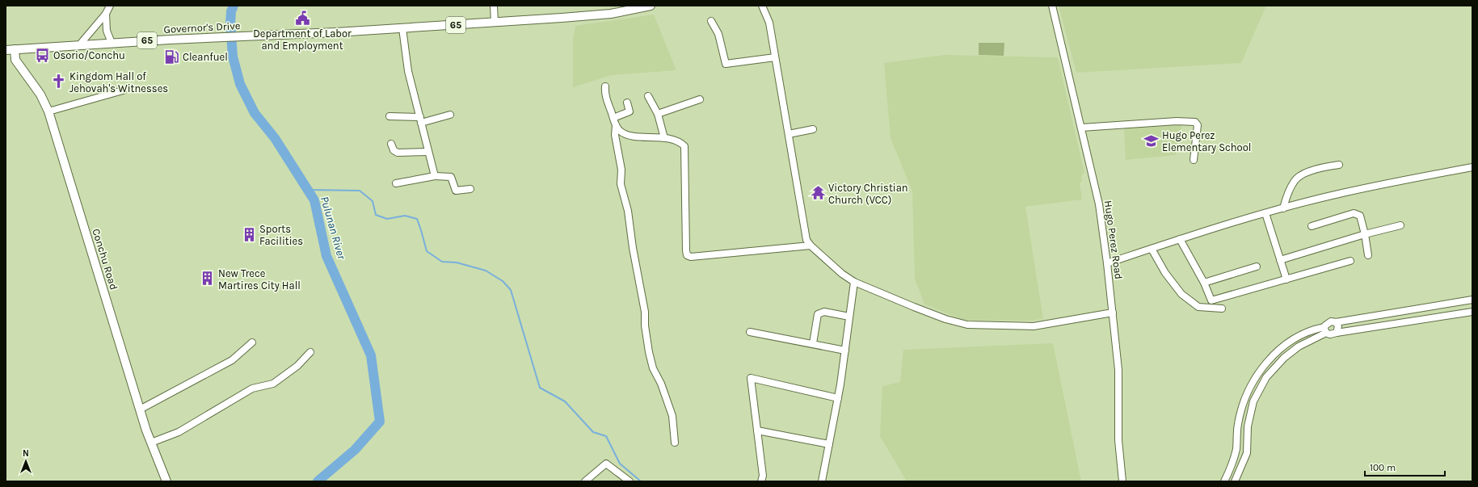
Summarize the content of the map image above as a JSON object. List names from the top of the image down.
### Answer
{
  "streets": {
    "main road": ["65", "Governor's Drive", "Conchu Road"],
    "street": ["Hugo Perez Road"]
  },
  "crossings": [
    ["Governor's Drive", "Conchu Road"]
  ],
  "water": ["Pulunan River"],
  "places": {
    "public building": ["Department of Labor and Employment"],
    "bus stop": ["Osorio/Conchu"],
    "fuel station": ["Cleanfuel"],
    "church": ["Kingdom Hall of Jehovah's Witnesses"],
    "school or university": ["Hugo Perez Elementary School"],
    "temple": ["Victory Christian Church (VCC)"],
    "building": ["Sports Facilities", "New Trece Martires City Hall"]
  },
  "scale_bar": "100 m",
  "north": "top"
}
